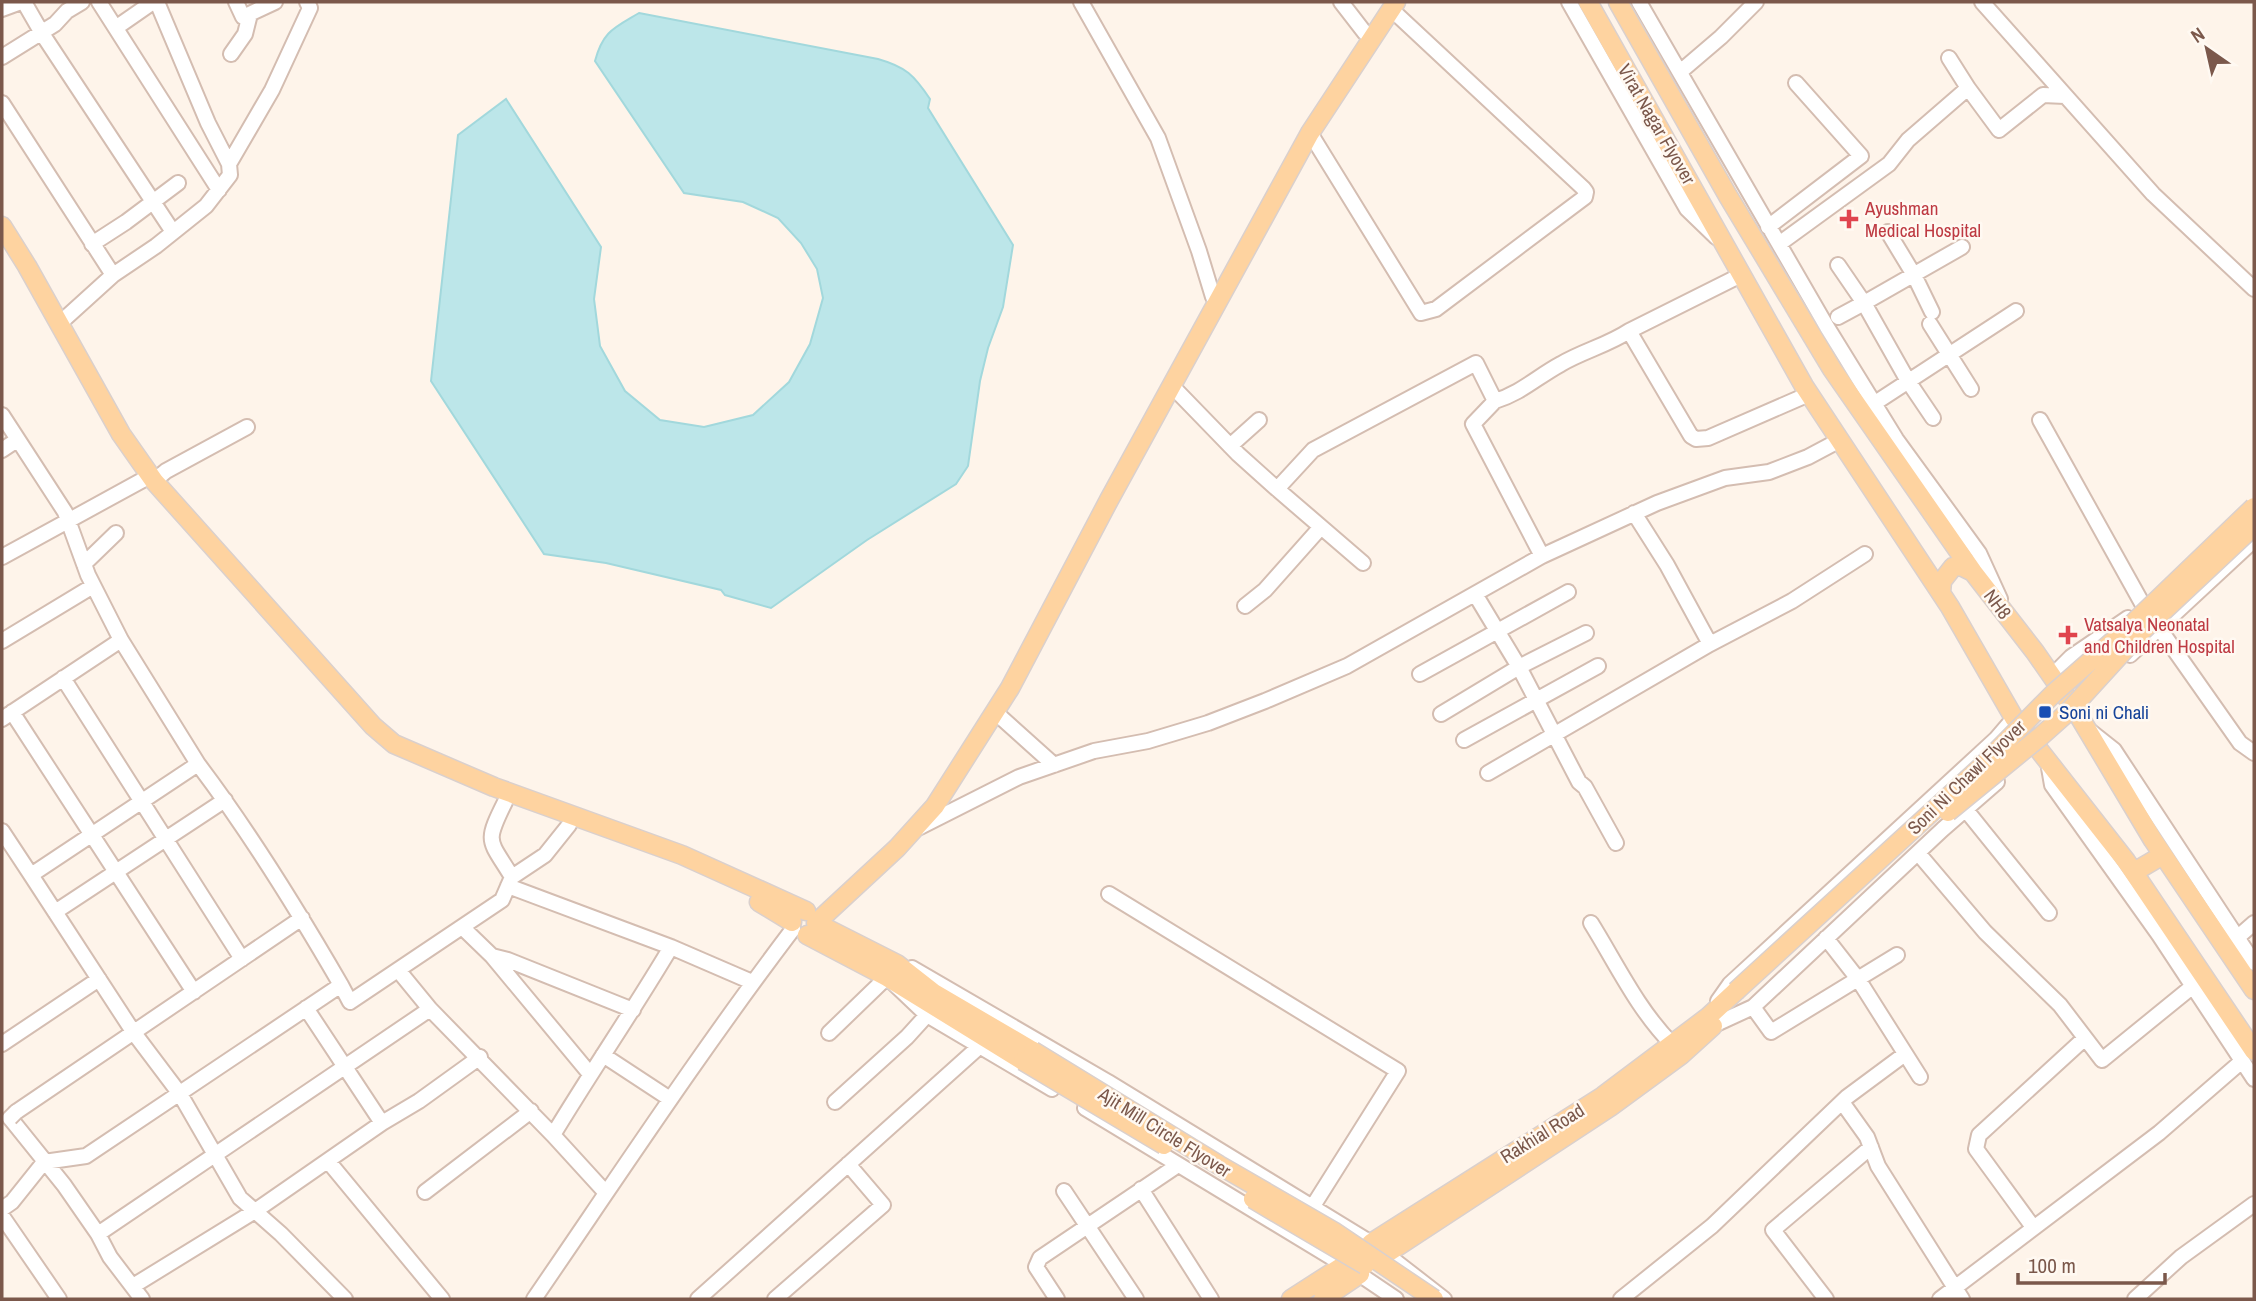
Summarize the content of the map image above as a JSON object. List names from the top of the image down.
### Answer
{
  "streets": {
    "main road": [
      "Virat Nagar Flyover",
      "NH8",
      "Soni Ni Chawl Flyover",
      "Ajit Mill Circle Flyover",
      "Rakhial Road"
    ]
  },
  "crossings": [
    ["Virat Nagar Flyover", "NH8"],
    ["Soni Ni Chawl Flyover", "Rakhial Road"]
  ],
  "places": {
    "health": ["Ayushman Medical Hospital", "Vatsalya Neonatal and Children Hospital"],
    "transit": ["Soni ni Chali"]
  },
  "scale_bar": "100 m",
  "north": "top left"
}
